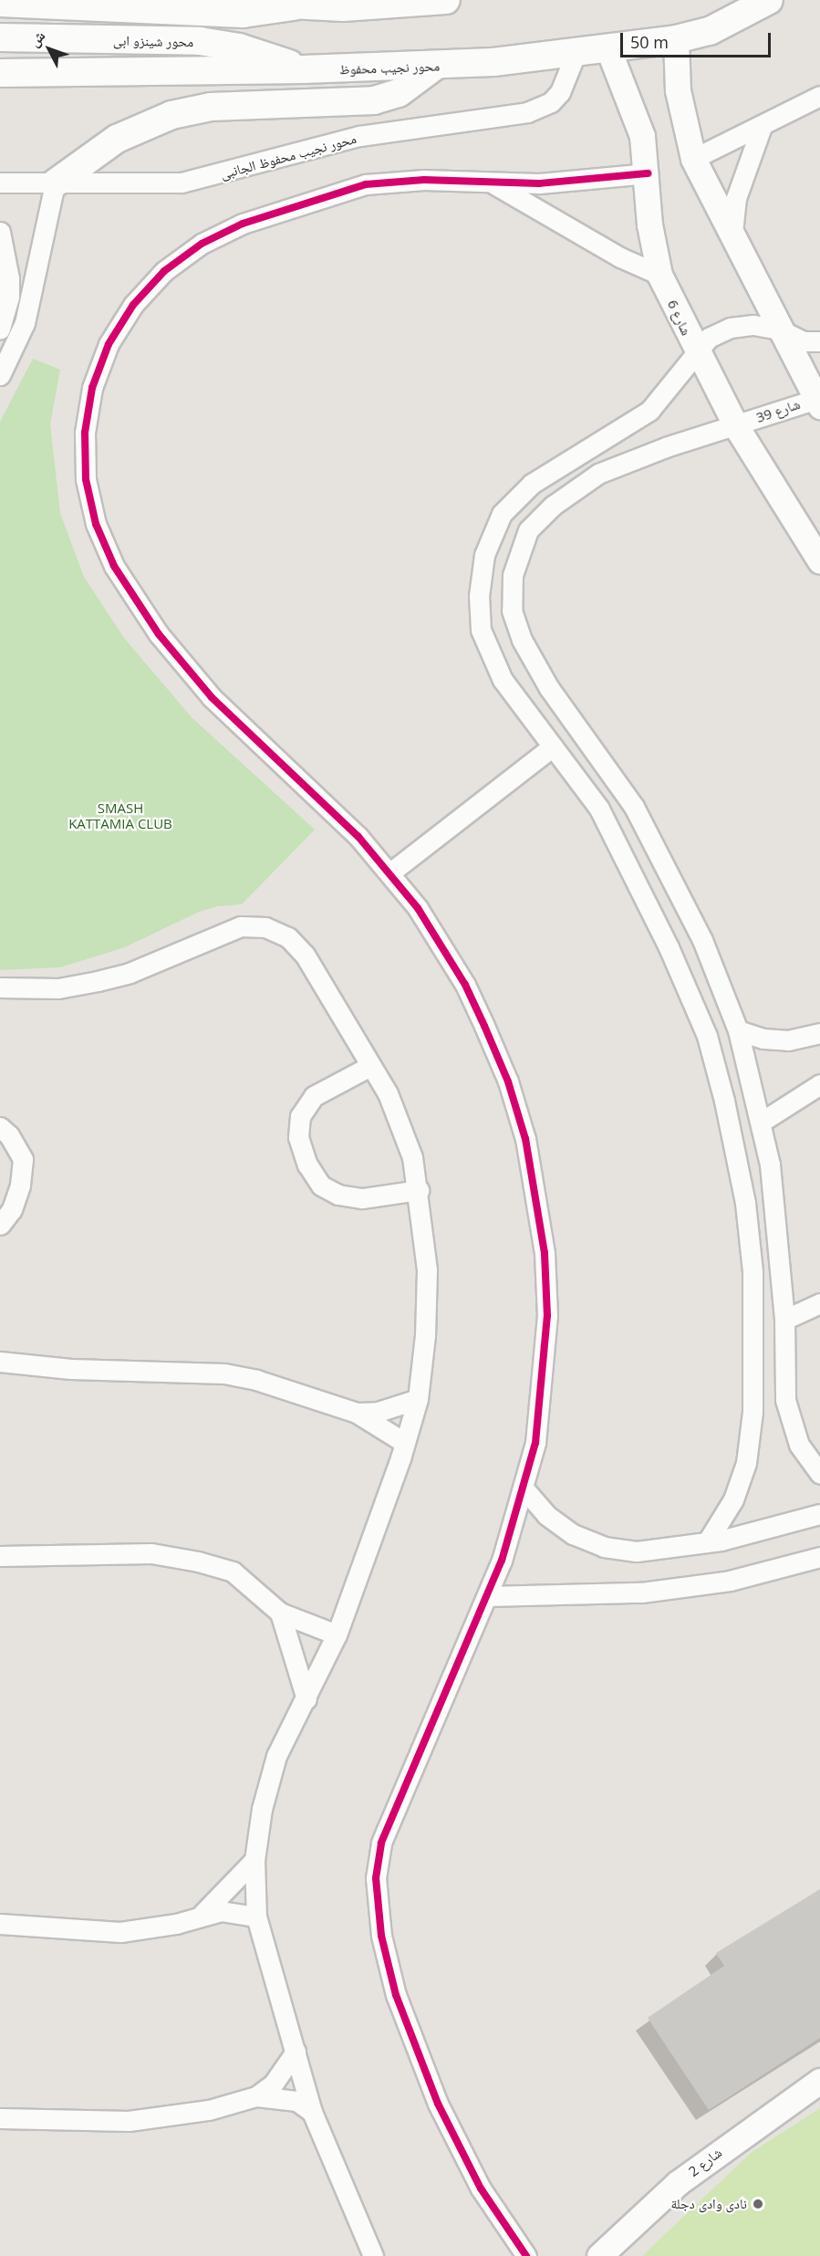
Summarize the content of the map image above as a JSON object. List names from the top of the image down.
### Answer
{
  "streets": {
    "main road": ["محور شينزو ابى", "محور نجيب محفوظ"],
    "street": [
      "محور نجيب محفوظ الجانبى",
      "شارع 6",
      "شارع 39",
      "شارع 2"
    ]
  },
  "crossings": [
    ["محور شينزو ابى", "محور نجيب محفوظ"],
    ["محور نجيب محفوظ", "محور نجيب محفوظ الجانبى"],
    ["محور نجيب محفوظ", "شارع 6"],
    ["شارع 6", "شارع 39"]
  ],
  "parks": ["SMASH KATTAMIA CLUB"],
  "places": ["نادى وادى دجلة"],
  "scale_bar": "50 m",
  "north": "top left"
}
